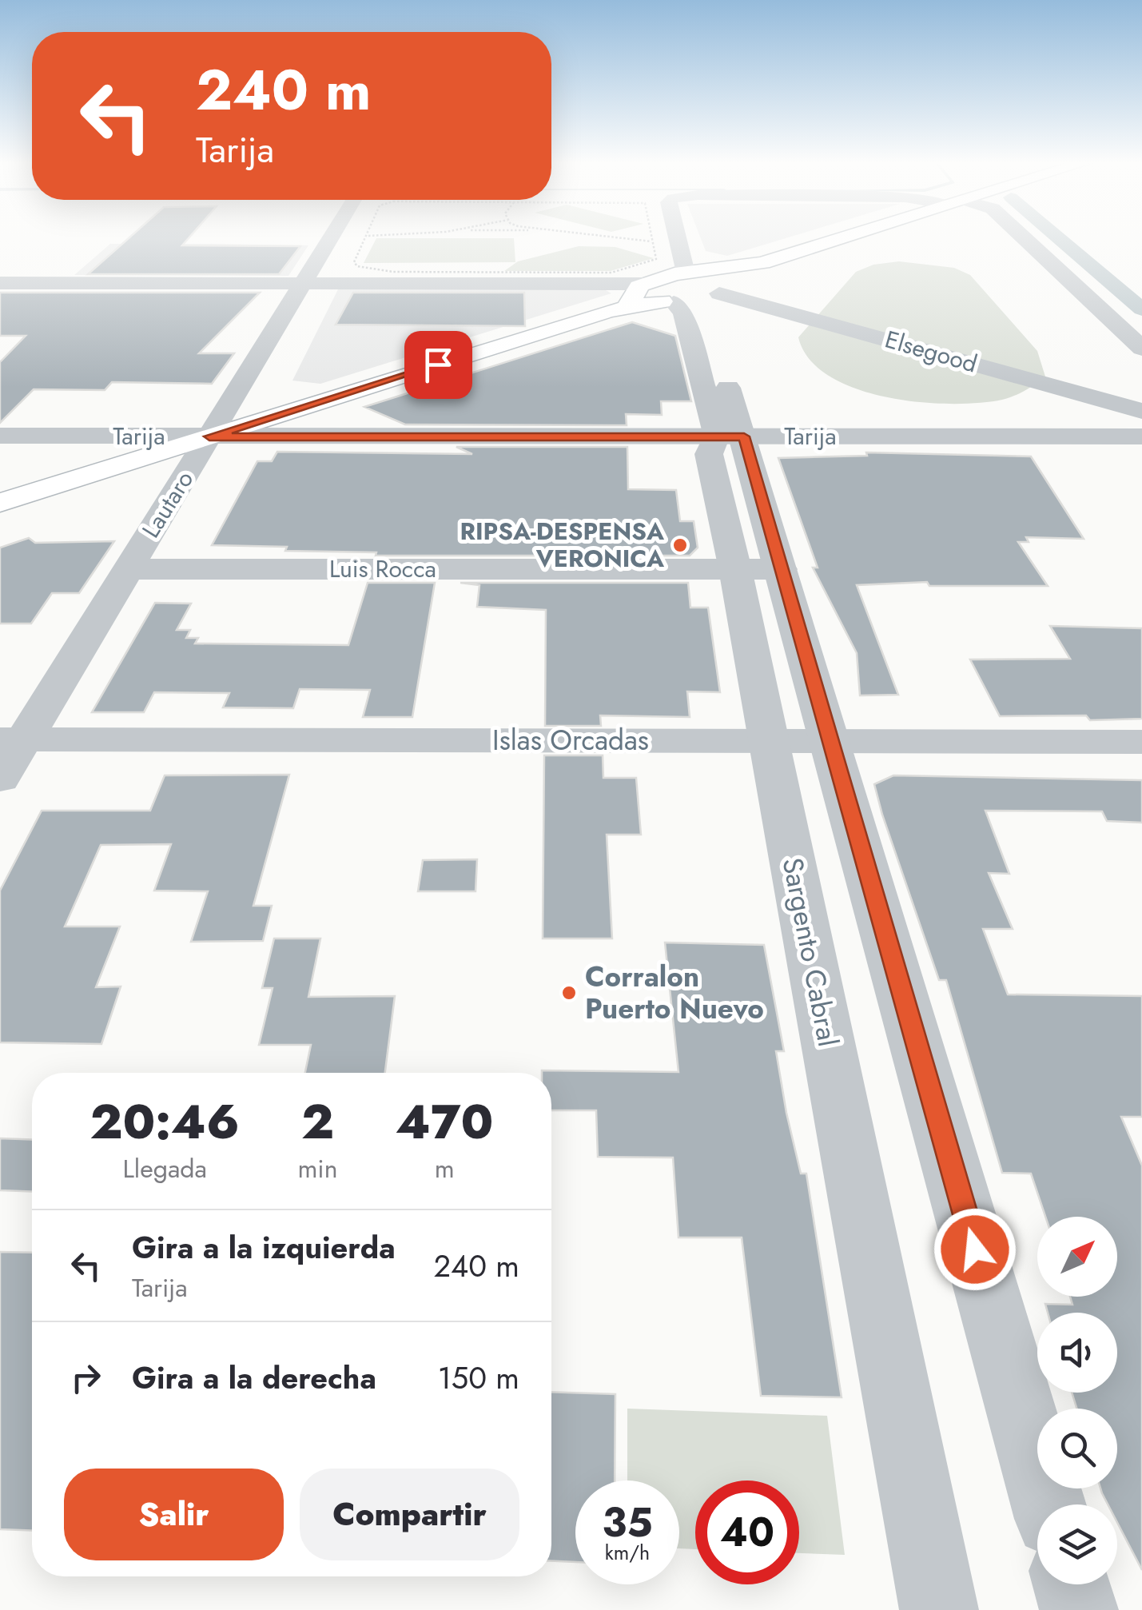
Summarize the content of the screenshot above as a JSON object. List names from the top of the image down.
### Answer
{
  "streets": {
    "street": [
      "Elsegood",
      "Tarija",
      "Lautaro",
      "Luis Rocca",
      "Islas Orcadas",
      "Sargento Cabral"
    ]
  },
  "crossings": [
    ["Elsegood", "Lautaro"],
    ["Elsegood", "Sargento Cabral"],
    ["Tarija", "Lautaro"],
    ["Tarija", "Sargento Cabral"],
    ["Lautaro", "Luis Rocca"],
    ["Lautaro", "Islas Orcadas"],
    ["Luis Rocca", "Sargento Cabral"],
    ["Islas Orcadas", "Sargento Cabral"]
  ],
  "places": ["RIPSA-DESPENSA VERONICA", "Corralon Puerto Nuevo"],
  "north": "top right",
  "page": {
    "turn": ["240 m", "Tarija"],
    "eta": [
      "20:46",
      "Llegada",
      "2",
      "min",
      "470",
      "m"
    ],
    "list": [
      {
        "name": "Gira a la izquierda",
        "note": "Tarija",
        "value": "240 m"
      },
      {
        "name": "Gira a la derecha",
        "value": "150 m"
      }
    ],
    "buttons": ["Salir", "Compartir"],
    "speed": "35 km/h",
    "limit": "40"
  }
}
